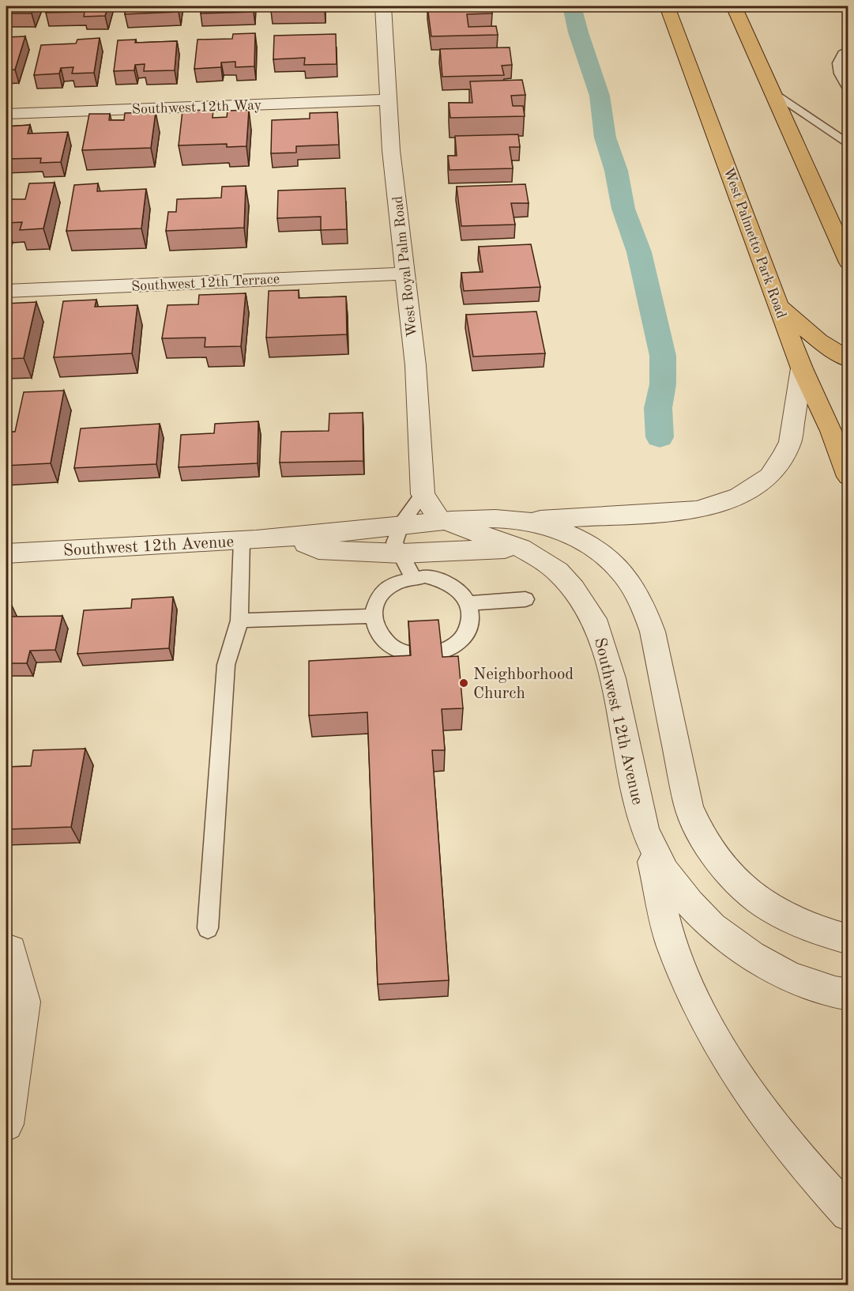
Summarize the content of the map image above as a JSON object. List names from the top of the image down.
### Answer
{
  "streets": {
    "main road": ["West Palmetto Park Road"],
    "street": [
      "Southwest 12th Way",
      "West Royal Palm Road",
      "Southwest 12th Terrace",
      "Southwest 12th Avenue"
    ]
  },
  "crossings": [
    ["Southwest 12th Way", "West Royal Palm Road"],
    ["West Royal Palm Road", "Southwest 12th Terrace"]
  ],
  "places": ["Neighborhood Church"]
}
